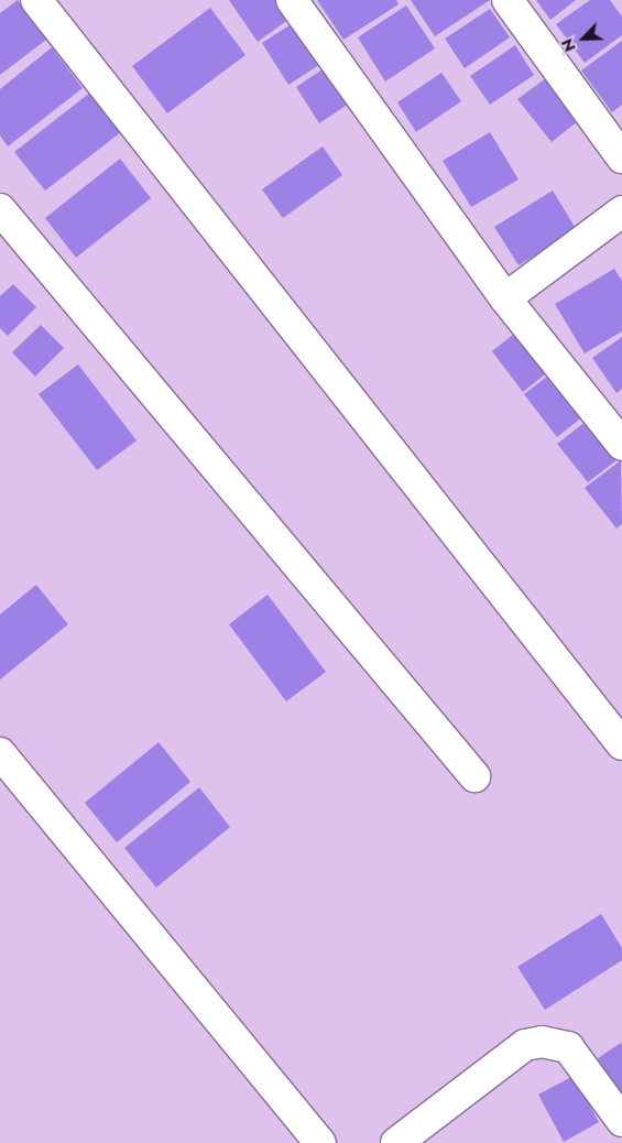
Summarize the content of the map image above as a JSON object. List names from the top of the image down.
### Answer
{
  "north": "bottom left"
}
